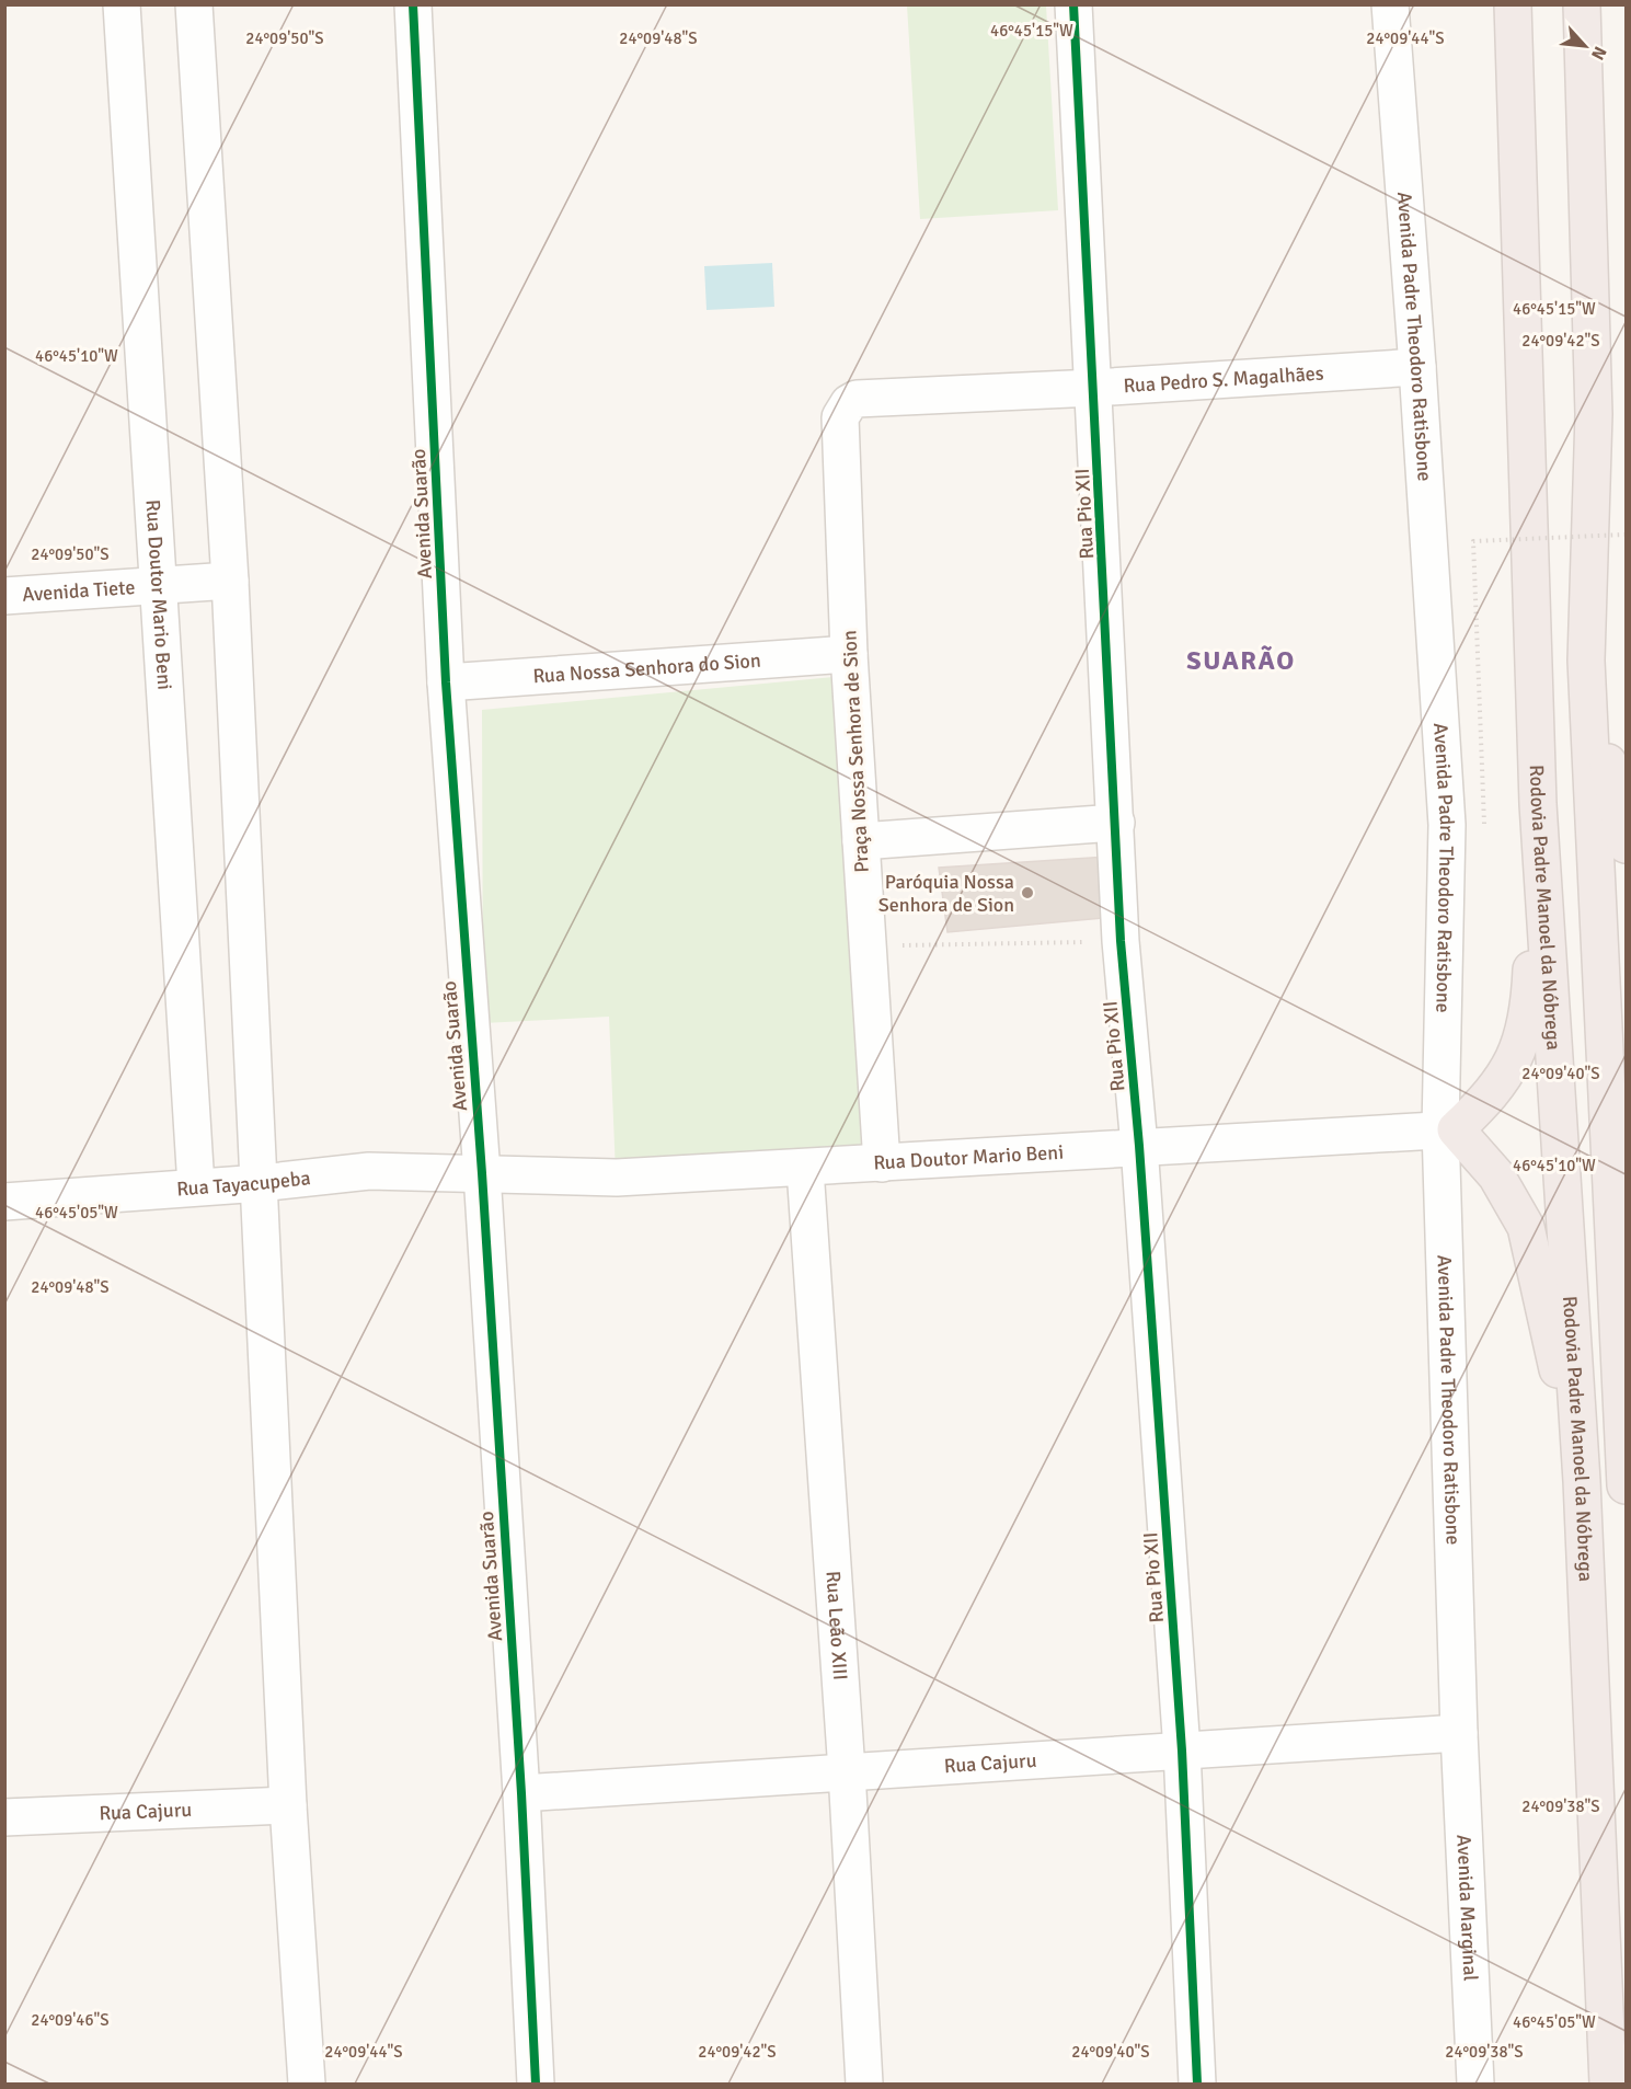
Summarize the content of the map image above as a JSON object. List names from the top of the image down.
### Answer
{
  "streets": {
    "highway": ["Rodovia Padre Manoel da Nóbrega"],
    "street": [
      "Avenida Padre Theodoro Ratisbone",
      "Rua Pedro S. Magalhães",
      "Avenida Suarão",
      "Rua Pio XII",
      "Avenida Tiete",
      "Rua Doutor Mario Beni",
      "Rua Nossa Senhora do Sion",
      "Praça Nossa Senhora de Sion",
      "Rua Tayacupeba",
      "Rua Leão XIII",
      "Rua Cajuru",
      "Avenida Marginal"
    ]
  },
  "crossings": [
    ["Avenida Padre Theodoro Ratisbone", "Rua Pedro S. Magalhães"],
    ["Avenida Padre Theodoro Ratisbone", "Rua Doutor Mario Beni"],
    ["Avenida Padre Theodoro Ratisbone", "Rua Cajuru"],
    ["Avenida Padre Theodoro Ratisbone", "Avenida Marginal"],
    ["Rua Pedro S. Magalhães", "Rua Pio XII"],
    ["Rua Pedro S. Magalhães", "Praça Nossa Senhora de Sion"],
    ["Avenida Suarão", "Rua Doutor Mario Beni"],
    ["Avenida Suarão", "Rua Nossa Senhora do Sion"],
    ["Avenida Suarão", "Rua Tayacupeba"],
    ["Avenida Suarão", "Rua Cajuru"],
    ["Rua Pio XII", "Rua Doutor Mario Beni"],
    ["Rua Pio XII", "Rua Cajuru"],
    ["Avenida Tiete", "Rua Doutor Mario Beni"],
    ["Rua Doutor Mario Beni", "Praça Nossa Senhora de Sion"],
    ["Rua Doutor Mario Beni", "Rua Tayacupeba"],
    ["Rua Doutor Mario Beni", "Rua Leão XIII"],
    ["Rua Nossa Senhora do Sion", "Praça Nossa Senhora de Sion"],
    ["Rua Leão XIII", "Rua Cajuru"],
    ["Rua Cajuru", "Avenida Marginal"]
  ],
  "districts": ["SUARÃO"],
  "places": ["Paróquia Nossa Senhora de Sion"],
  "north": "bottom right",
  "coordinates": [
    "46°45'15\"W",
    "24°09'50\"S",
    "24°09'48\"S",
    "24°09'44\"S",
    "24°09'42\"S",
    "46°45'10\"W",
    "24°09'40\"S",
    "46°45'05\"W",
    "24°09'38\"S",
    "24°09'46\"S"
  ]
}
